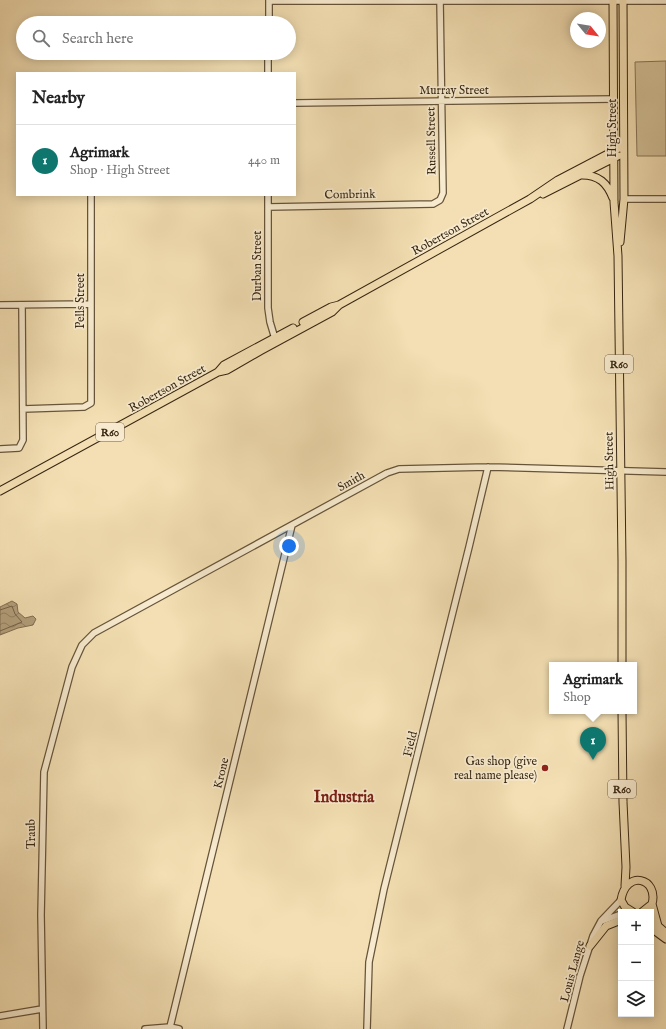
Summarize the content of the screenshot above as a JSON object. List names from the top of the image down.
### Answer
{
  "streets": {
    "main road": ["High Street", "Robertson Street", "R60"],
    "street": [
      "Murray Street",
      "Russell Street",
      "Combrink",
      "Durban Street",
      "Pells Street",
      "Smith",
      "Field",
      "Krone",
      "Traub",
      "Louis Lange"
    ]
  },
  "crossings": [
    ["Murray Street", "High Street"],
    ["Murray Street", "Russell Street"],
    ["High Street", "Robertson Street"],
    ["High Street", "Smith"],
    ["Russell Street", "Combrink"],
    ["Combrink", "Durban Street"],
    ["Robertson Street", "Durban Street"],
    ["R60", "Louis Lange"],
    ["Smith", "Field"],
    ["Smith", "Krone"],
    ["Smith", "Traub"]
  ],
  "districts": ["Industria"],
  "places": ["Gas shop (give real name please)"],
  "north": "bottom right",
  "page": {
    "search": "Search here",
    "heading": "Nearby",
    "list": [
      {
        "mark": "1",
        "name": "Agrimark",
        "note": "Shop · High Street",
        "value": "440 m"
      }
    ],
    "popup": ["Agrimark", "Shop"],
    "pins": "1",
    "map_buttons": ["+", "−"]
  }
}
